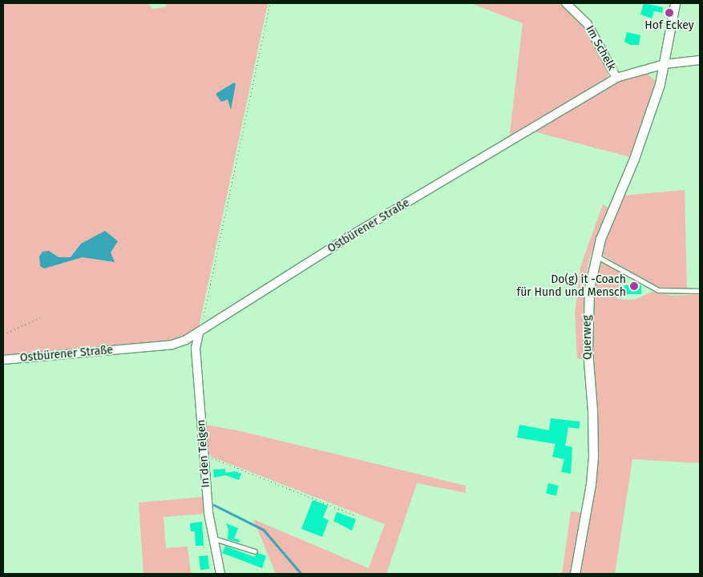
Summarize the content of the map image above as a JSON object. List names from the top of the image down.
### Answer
{
  "streets": {
    "street": [
      "Im Schelk",
      "Ostbürener Straße",
      "Querweg",
      "In den Telgen"
    ]
  },
  "crossings": [
    ["Im Schelk", "Ostbürener Straße"],
    ["Ostbürener Straße", "Querweg"],
    ["Ostbürener Straße", "In den Telgen"]
  ],
  "places": ["Hof Eckey", "Do(g) it -Coach für Hund und Mensch"]
}
